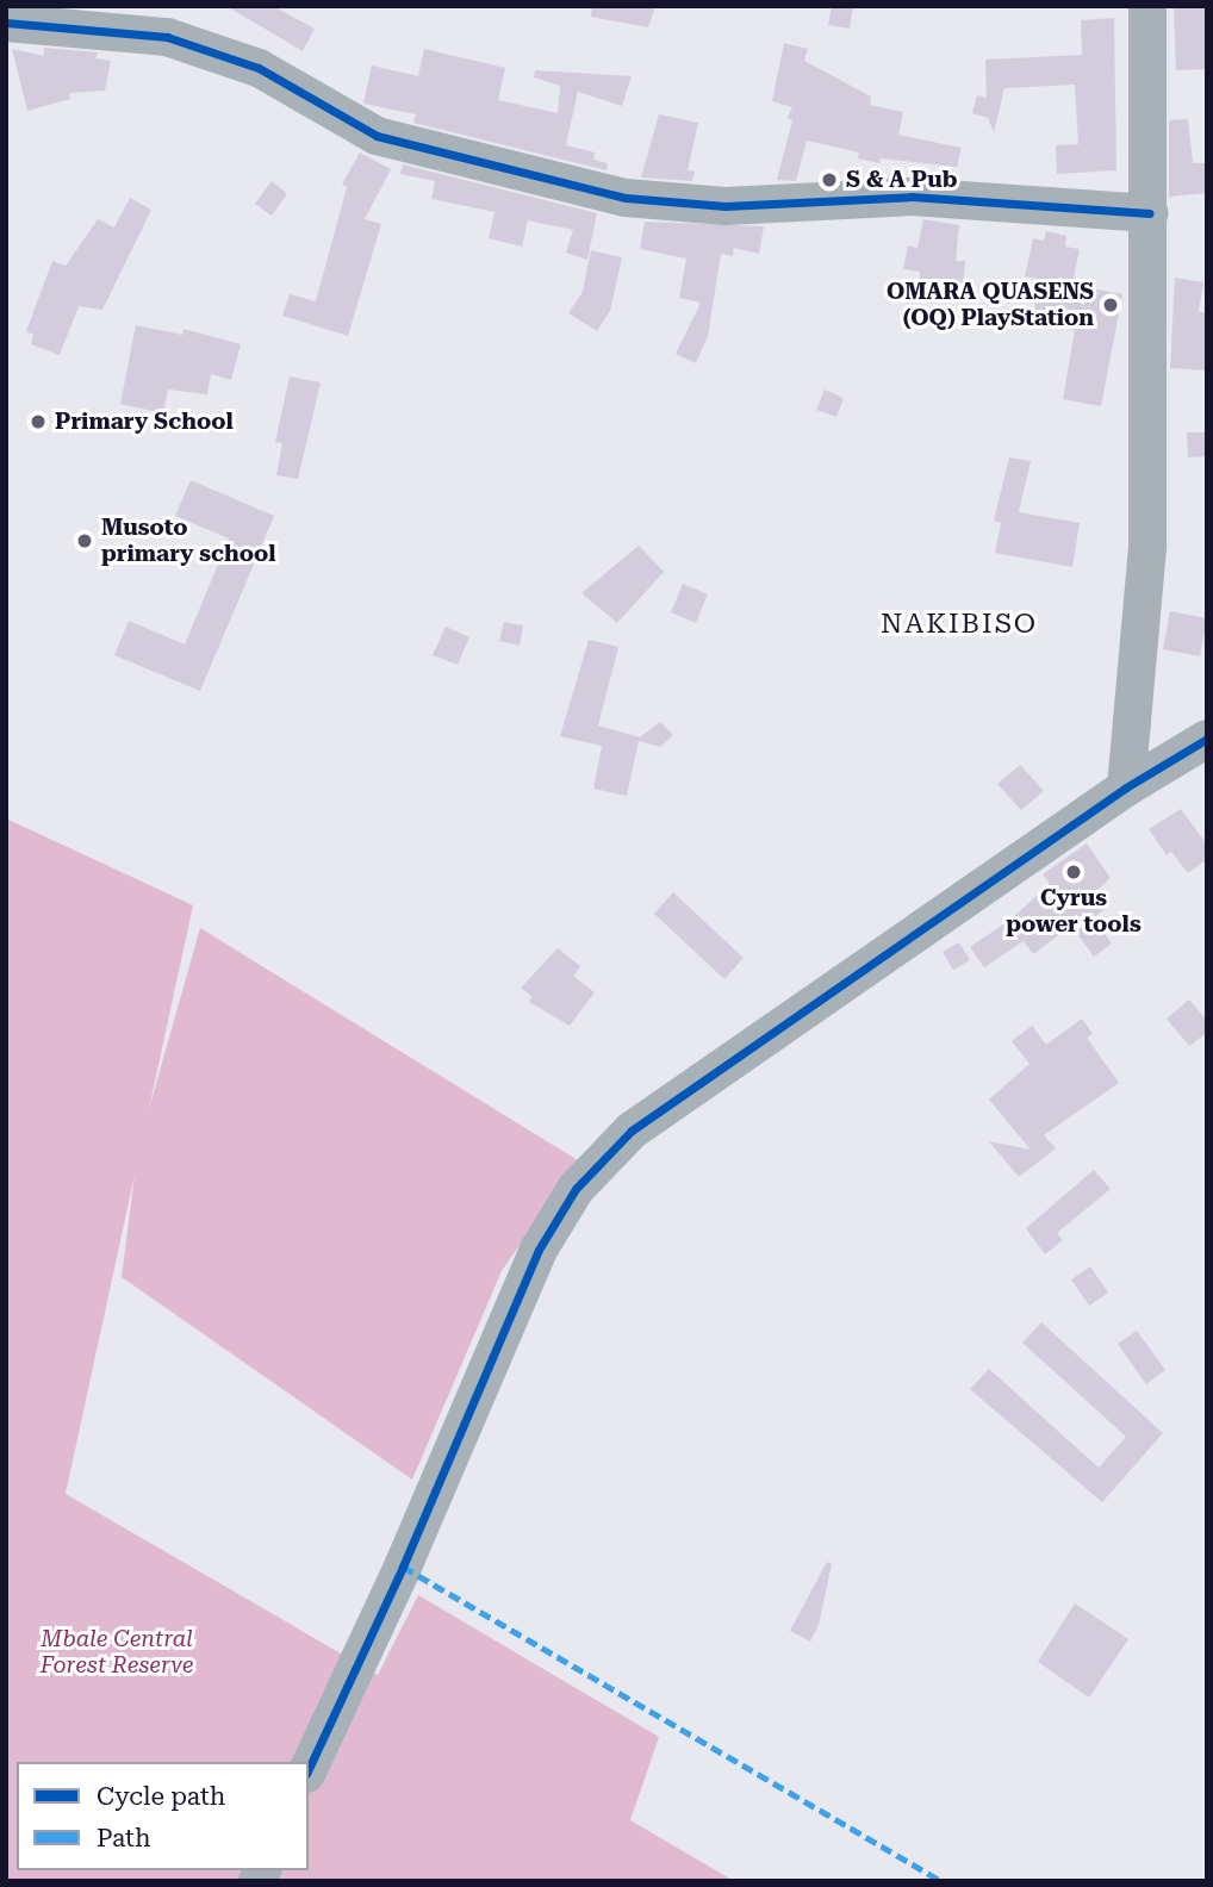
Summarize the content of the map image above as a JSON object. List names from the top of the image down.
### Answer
{
  "districts": ["NAKIBISO"],
  "parks": ["Mbale Central Forest Reserve"],
  "places": [
    "S & A Pub",
    "OMARA QUASENS (OQ) PlayStation",
    "Primary School",
    "Musoto primary school",
    "Cyrus power tools"
  ],
  "legend": ["Cycle path", "Path"]
}
